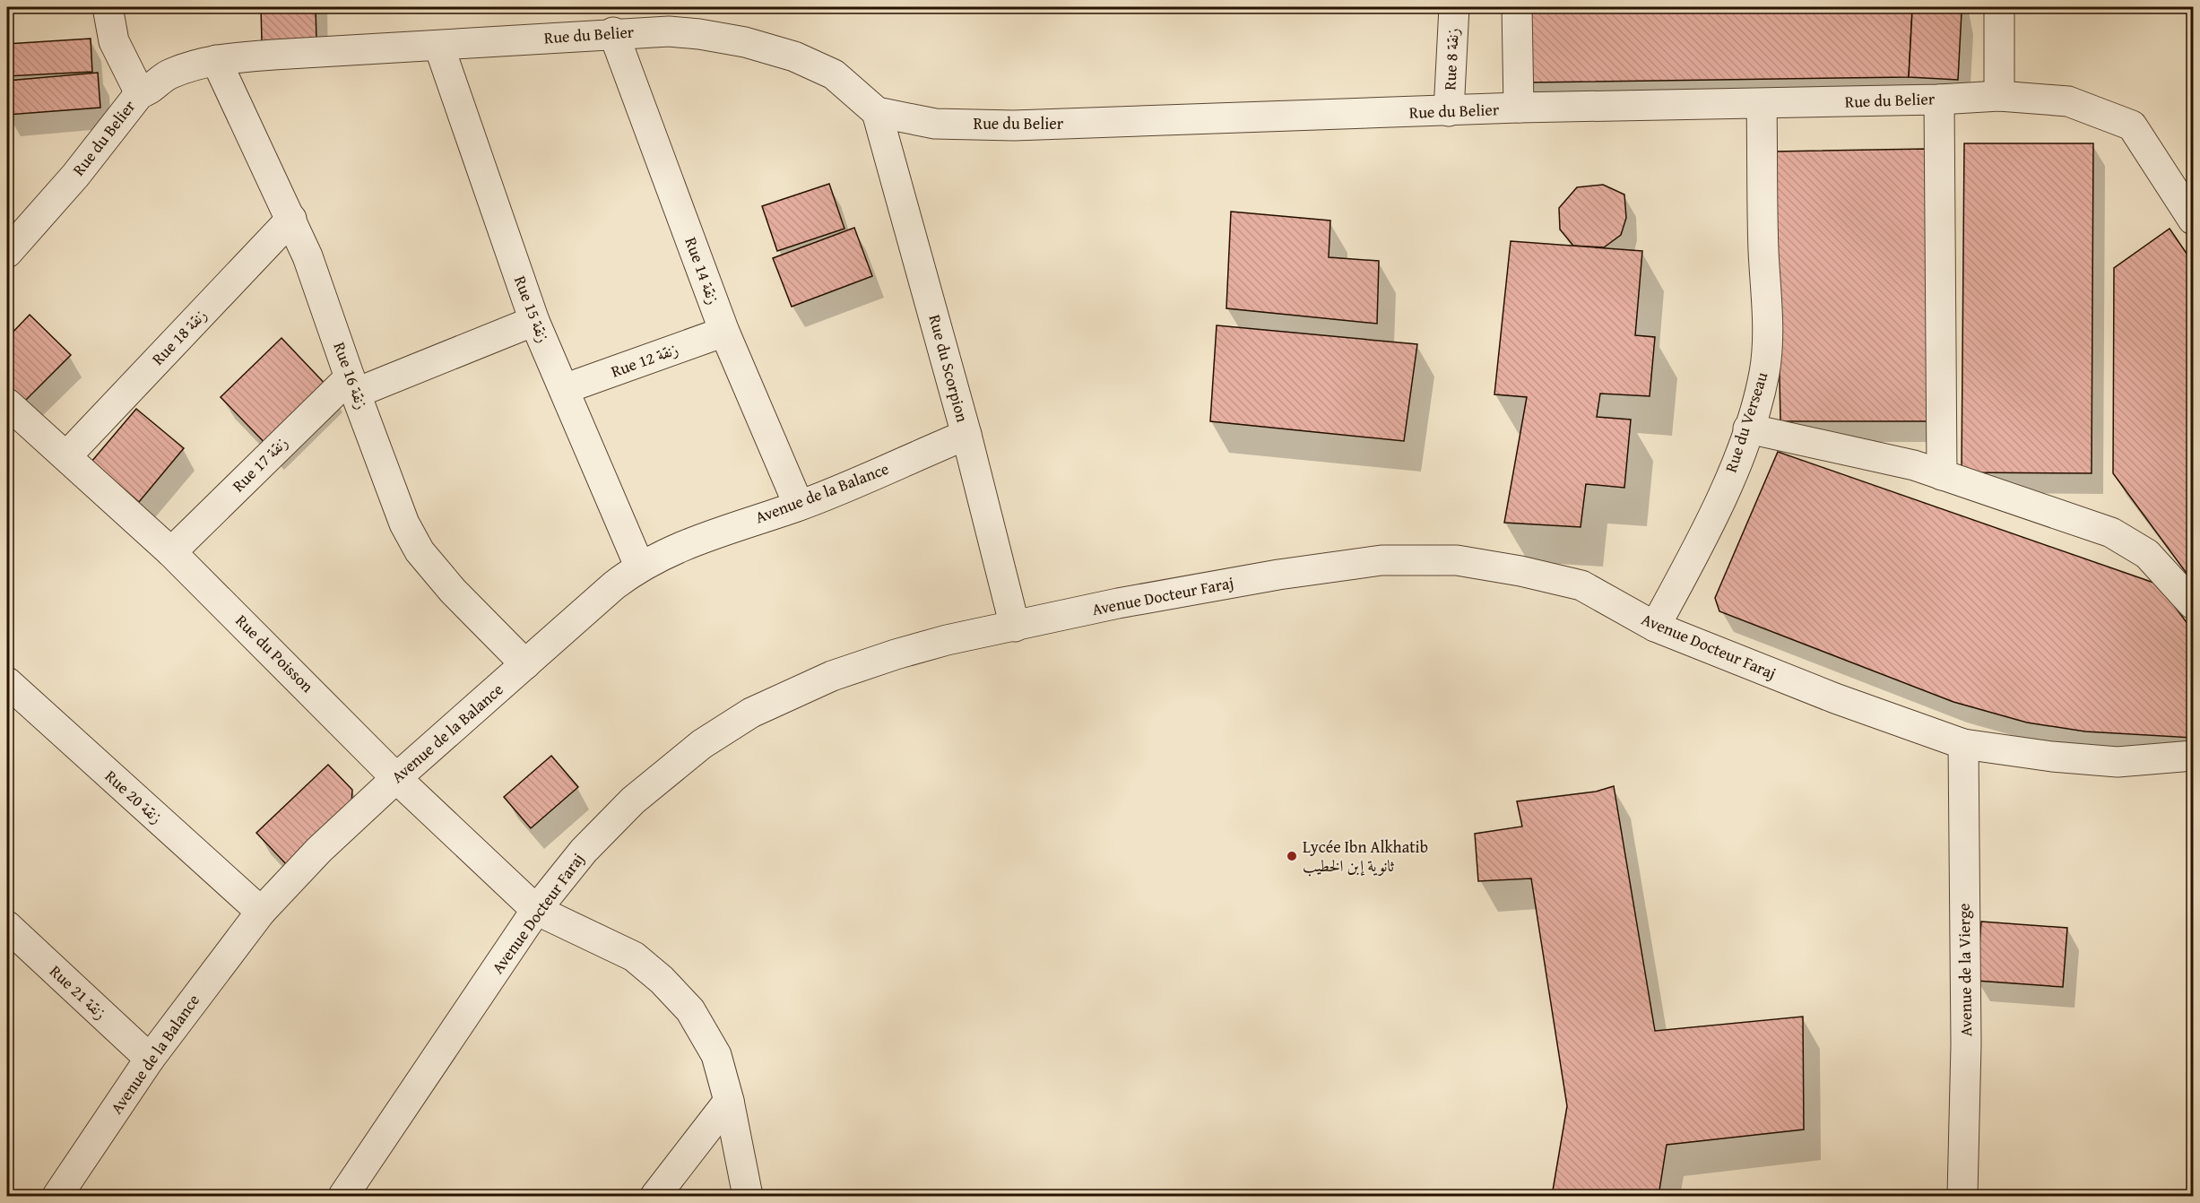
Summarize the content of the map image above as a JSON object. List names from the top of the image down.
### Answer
{
  "streets": {
    "street": [
      "Rue du Belier",
      "Rue 8 زنقة",
      "Rue 14 زنقة",
      "Rue 15 زنقة",
      "Rue 18 زنقة",
      "Rue 12 زنقة",
      "Rue du Scorpion",
      "Rue 16 زنقة",
      "Rue du Verseau",
      "Rue 17 زنقة",
      "Avenue de la Balance",
      "Avenue Docteur Faraj",
      "Rue du Poisson",
      "Rue 20 زنقة",
      "Avenue de la Vierge",
      "Rue 21 زنقة"
    ]
  },
  "crossings": [
    ["Rue du Belier", "Rue 8 زنقة"],
    ["Rue du Belier", "Rue 14 زنقة"],
    ["Rue du Belier", "Rue 15 زنقة"],
    ["Rue du Belier", "Rue du Scorpion"],
    ["Rue du Belier", "Rue 16 زنقة"],
    ["Rue du Belier", "Rue du Verseau"],
    ["Rue 14 زنقة", "Rue 12 زنقة"],
    ["Rue 14 زنقة", "Avenue de la Balance"],
    ["Rue 15 زنقة", "Rue 12 زنقة"],
    ["Rue 15 زنقة", "Rue 17 زنقة"],
    ["Rue 15 زنقة", "Avenue de la Balance"],
    ["Rue 18 زنقة", "Rue 16 زنقة"],
    ["Rue 18 زنقة", "Rue du Poisson"],
    ["Rue du Scorpion", "Avenue de la Balance"],
    ["Rue du Scorpion", "Avenue Docteur Faraj"],
    ["Rue 16 زنقة", "Rue 17 زنقة"],
    ["Rue 16 زنقة", "Avenue de la Balance"],
    ["Rue du Verseau", "Avenue Docteur Faraj"],
    ["Rue 17 زنقة", "Rue du Poisson"],
    ["Avenue de la Balance", "Rue du Poisson"],
    ["Avenue de la Balance", "Rue 20 زنقة"],
    ["Avenue de la Balance", "Rue 21 زنقة"],
    ["Avenue Docteur Faraj", "Rue du Poisson"],
    ["Avenue Docteur Faraj", "Avenue de la Vierge"]
  ],
  "places": ["Lycée Ibn Alkhatib ثانوية إبن الخطيب"]
}
